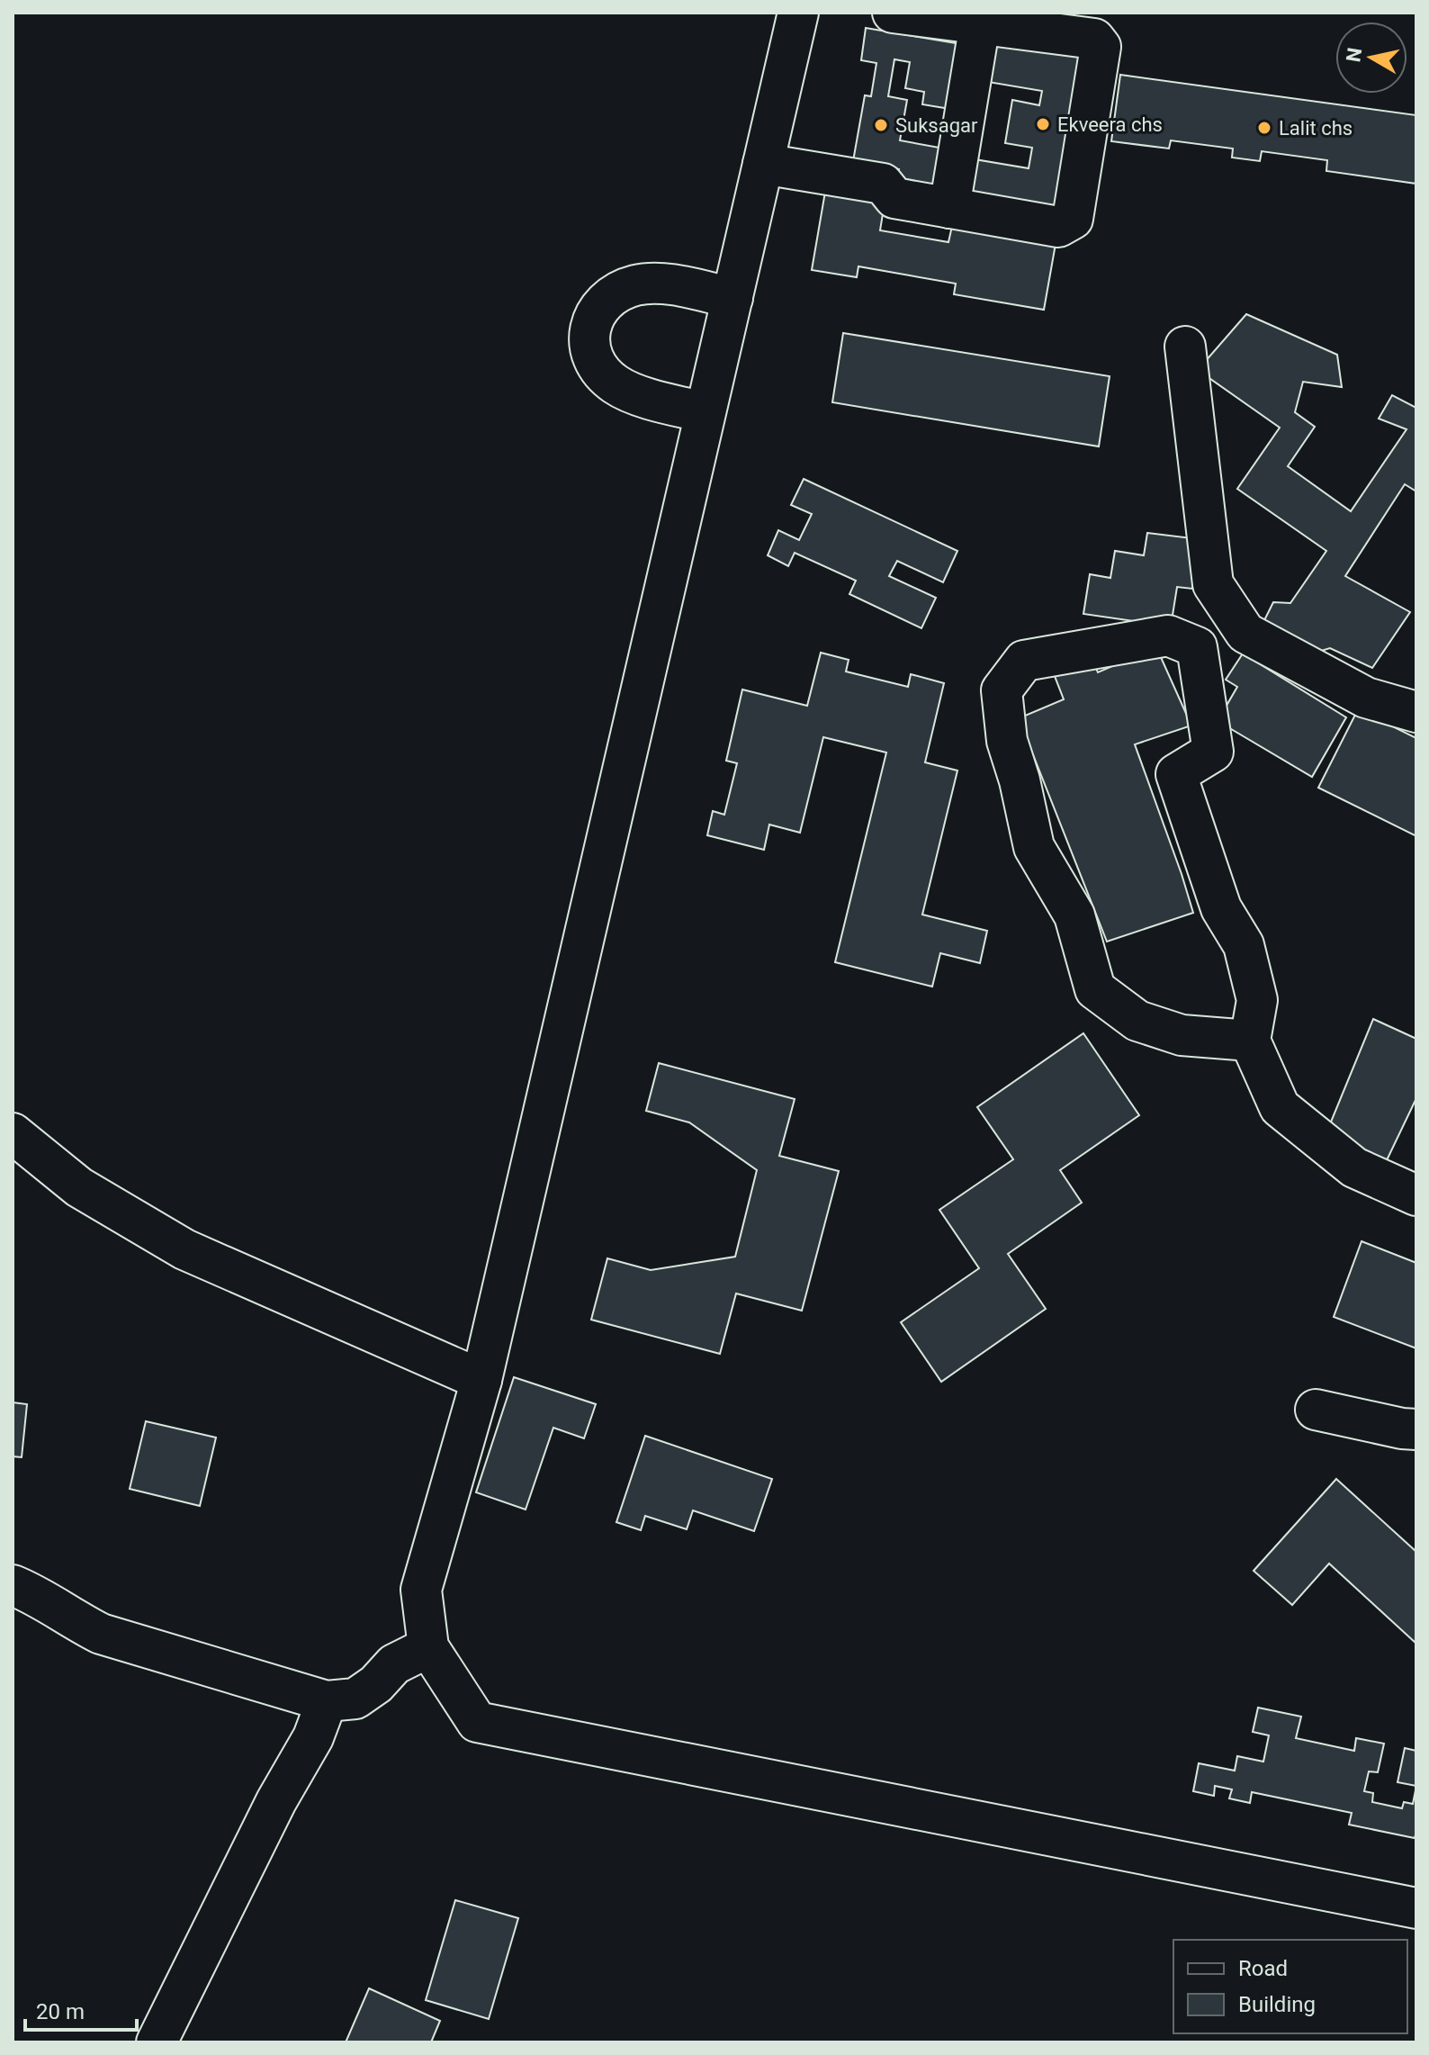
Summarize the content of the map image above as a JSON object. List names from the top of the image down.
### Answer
{
  "places": ["Ekveera chs", "Suksagar", "Lalit chs"],
  "legend": ["Road", "Building"],
  "scale_bar": "20 m",
  "north": "left"
}
